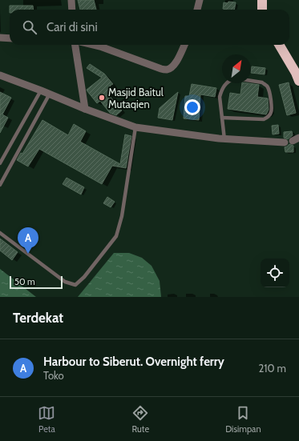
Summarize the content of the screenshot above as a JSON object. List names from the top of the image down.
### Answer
{
  "places": ["Masjid Baitul Mutaqien"],
  "scale_bar": "50 m",
  "north": "top right",
  "page": {
    "search": "Cari di sini",
    "pins": "A",
    "scale": "50 m",
    "heading": "Terdekat",
    "list": [
      {
        "mark": "A",
        "name": "Harbour to Siberut. Overnight ferry",
        "note": "Toko",
        "value": "210 m"
      }
    ],
    "nav": ["Peta", "Rute", "Disimpan"]
  }
}
